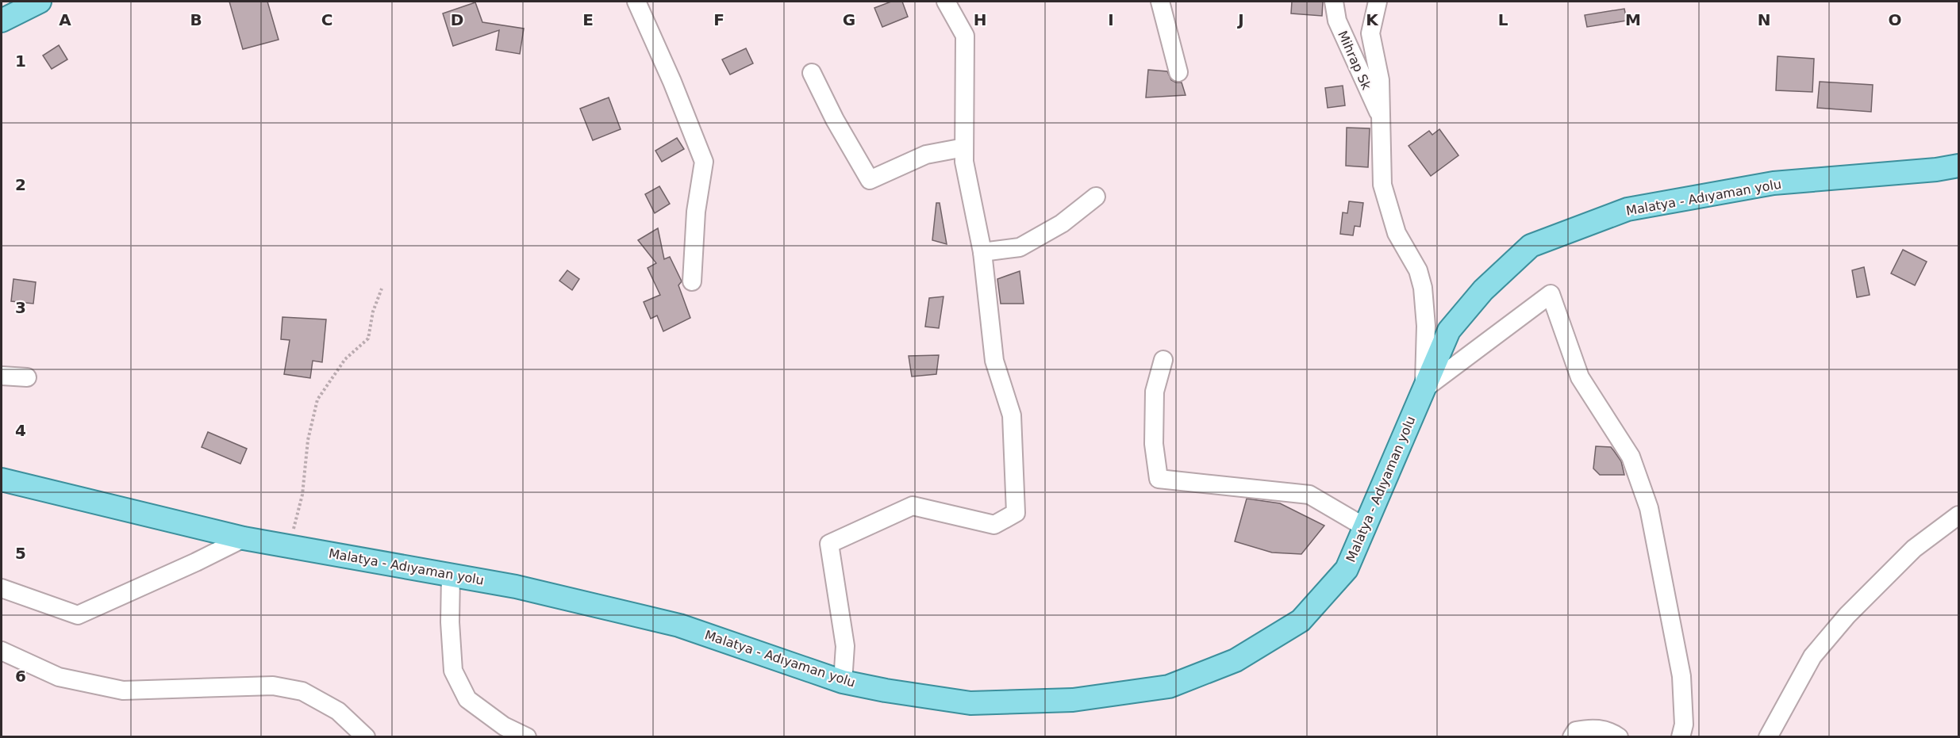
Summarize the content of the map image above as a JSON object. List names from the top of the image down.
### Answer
{
  "streets": {
    "main road": ["Malatya - Adıyaman yolu"],
    "street": ["Mihrap Sk"]
  },
  "grid": {
    "columns": [
      "A",
      "B",
      "C",
      "D",
      "E",
      "F",
      "G",
      "H",
      "I",
      "J",
      "K",
      "L",
      "M",
      "N",
      "O"
    ],
    "rows": [
      "1",
      "2",
      "3",
      "4",
      "5",
      "6"
    ]
  }
}
